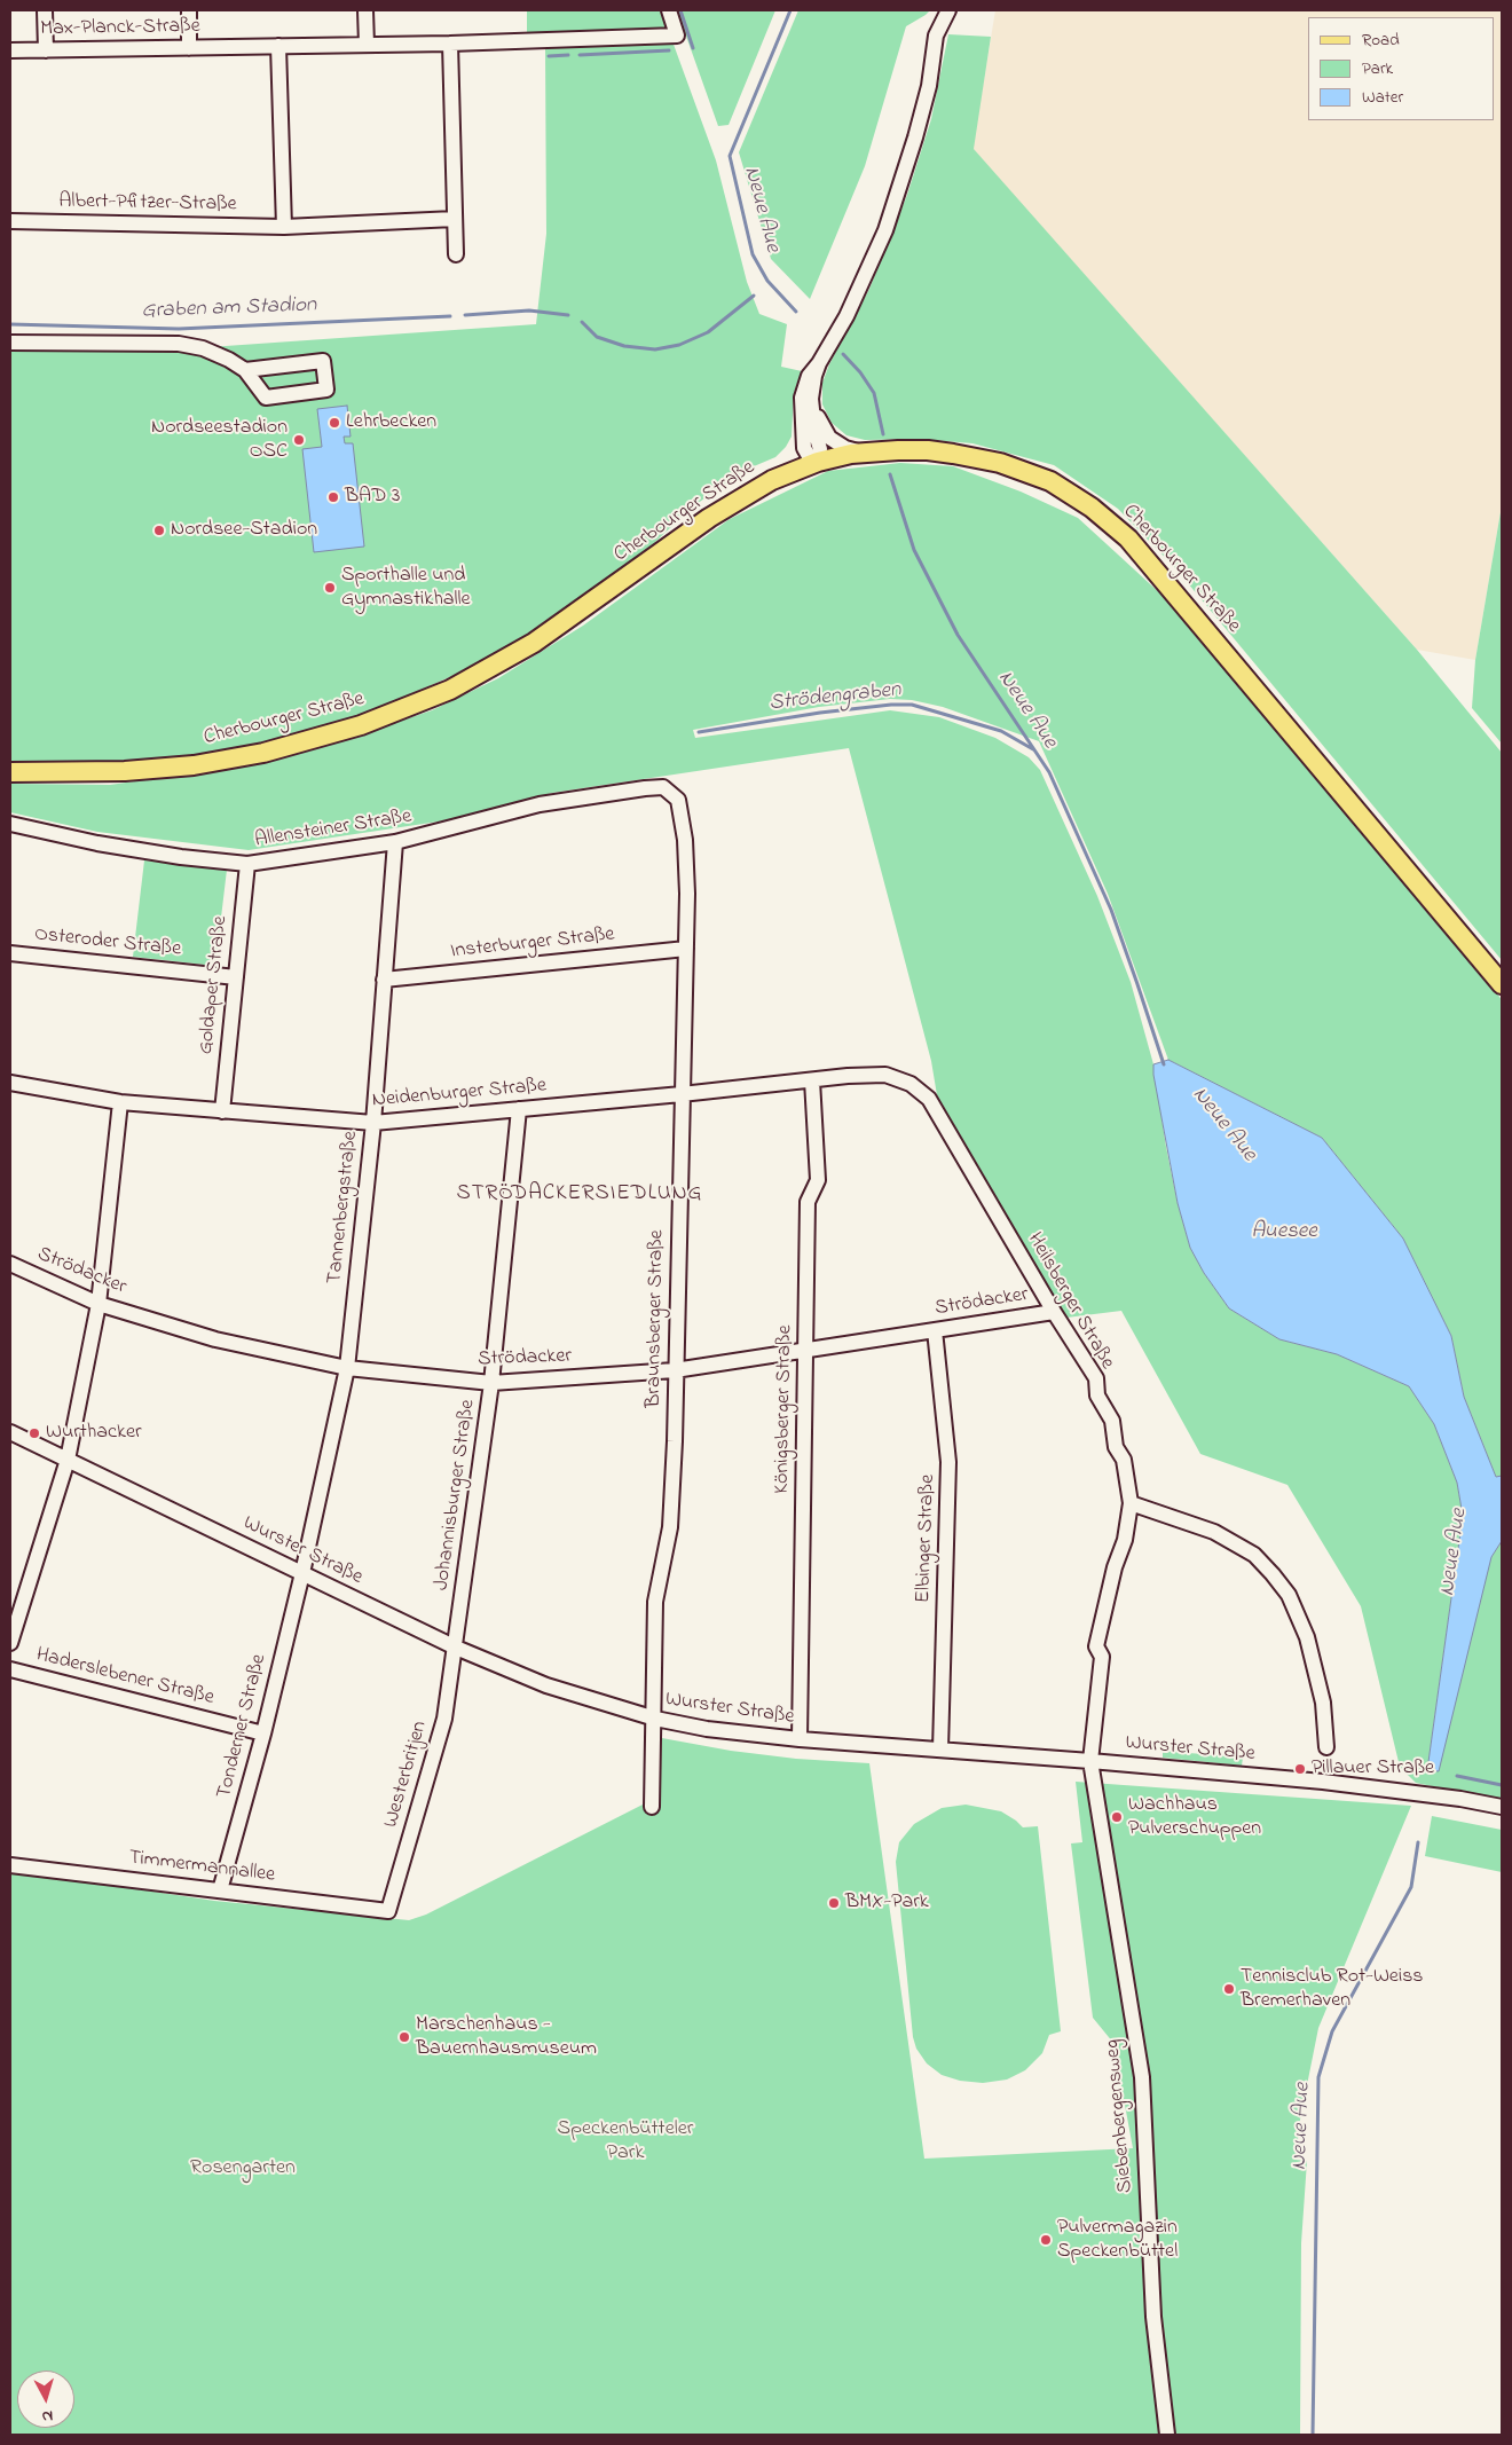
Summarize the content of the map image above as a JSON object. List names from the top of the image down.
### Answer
{
  "streets": {
    "main road": ["Cherbourger Straße"],
    "street": [
      "Max-Planck-Straße",
      "Albert-Pfitzer-Straße",
      "Allensteiner Straße",
      "Osteroder Straße",
      "Insterburger Straße",
      "Goldaper Straße",
      "Neidenburger Straße",
      "Tannenbergstraße",
      "Strödacker",
      "Heilsberger Straße",
      "Braunsberger Straße",
      "Königsberger Straße",
      "Johannisburger Straße",
      "Elbinger Straße",
      "Wurster Straße",
      "Haderslebener Straße",
      "Tonderner Straße",
      "Westerbritjen",
      "Timmermannallee",
      "Siebenbergensweg"
    ]
  },
  "crossings": [
    ["Allensteiner Straße", "Goldaper Straße"],
    ["Allensteiner Straße", "Tannenbergstraße"],
    ["Allensteiner Straße", "Braunsberger Straße"],
    ["Osteroder Straße", "Goldaper Straße"],
    ["Insterburger Straße", "Tannenbergstraße"],
    ["Insterburger Straße", "Braunsberger Straße"],
    ["Goldaper Straße", "Neidenburger Straße"],
    ["Neidenburger Straße", "Tannenbergstraße"],
    ["Neidenburger Straße", "Heilsberger Straße"],
    ["Neidenburger Straße", "Braunsberger Straße"],
    ["Neidenburger Straße", "Königsberger Straße"],
    ["Neidenburger Straße", "Johannisburger Straße"],
    ["Tannenbergstraße", "Strödacker"],
    ["Tannenbergstraße", "Wurster Straße"],
    ["Tannenbergstraße", "Tonderner Straße"],
    ["Strödacker", "Heilsberger Straße"],
    ["Strödacker", "Braunsberger Straße"],
    ["Strödacker", "Königsberger Straße"],
    ["Strödacker", "Johannisburger Straße"],
    ["Strödacker", "Elbinger Straße"],
    ["Heilsberger Straße", "Wurster Straße"],
    ["Heilsberger Straße", "Siebenbergensweg"],
    ["Braunsberger Straße", "Wurster Straße"],
    ["Königsberger Straße", "Wurster Straße"],
    ["Johannisburger Straße", "Wurster Straße"],
    ["Johannisburger Straße", "Westerbritjen"],
    ["Elbinger Straße", "Wurster Straße"],
    ["Wurster Straße", "Tonderner Straße"],
    ["Wurster Straße", "Westerbritjen"],
    ["Wurster Straße", "Siebenbergensweg"],
    ["Haderslebener Straße", "Tonderner Straße"],
    ["Tonderner Straße", "Timmermannallee"],
    ["Westerbritjen", "Timmermannallee"]
  ],
  "districts": ["STRÖDACKERSIEDLUNG"],
  "water": [
    "Neue Aue",
    "Graben am Stadion",
    "Strödengraben",
    "Auesee"
  ],
  "parks": ["Speckenbütteler Park", "Rosengarten"],
  "places": [
    "Lehrbecken",
    "Nordseestadion OSC",
    "BAD 3",
    "Nordsee-Stadion",
    "Sporthalle und Gymnastikhalle",
    "Wurthacker",
    "Pillauer Straße",
    "Wachhaus Pulverschuppen",
    "BMX-Park",
    "Tennisclub Rot-Weiss Bremerhaven",
    "Marschenhaus - Bauernhausmuseum",
    "Pulvermagazin Speckenbüttel"
  ],
  "legend": ["Road", "Park", "Water"],
  "north": "bottom"
}
